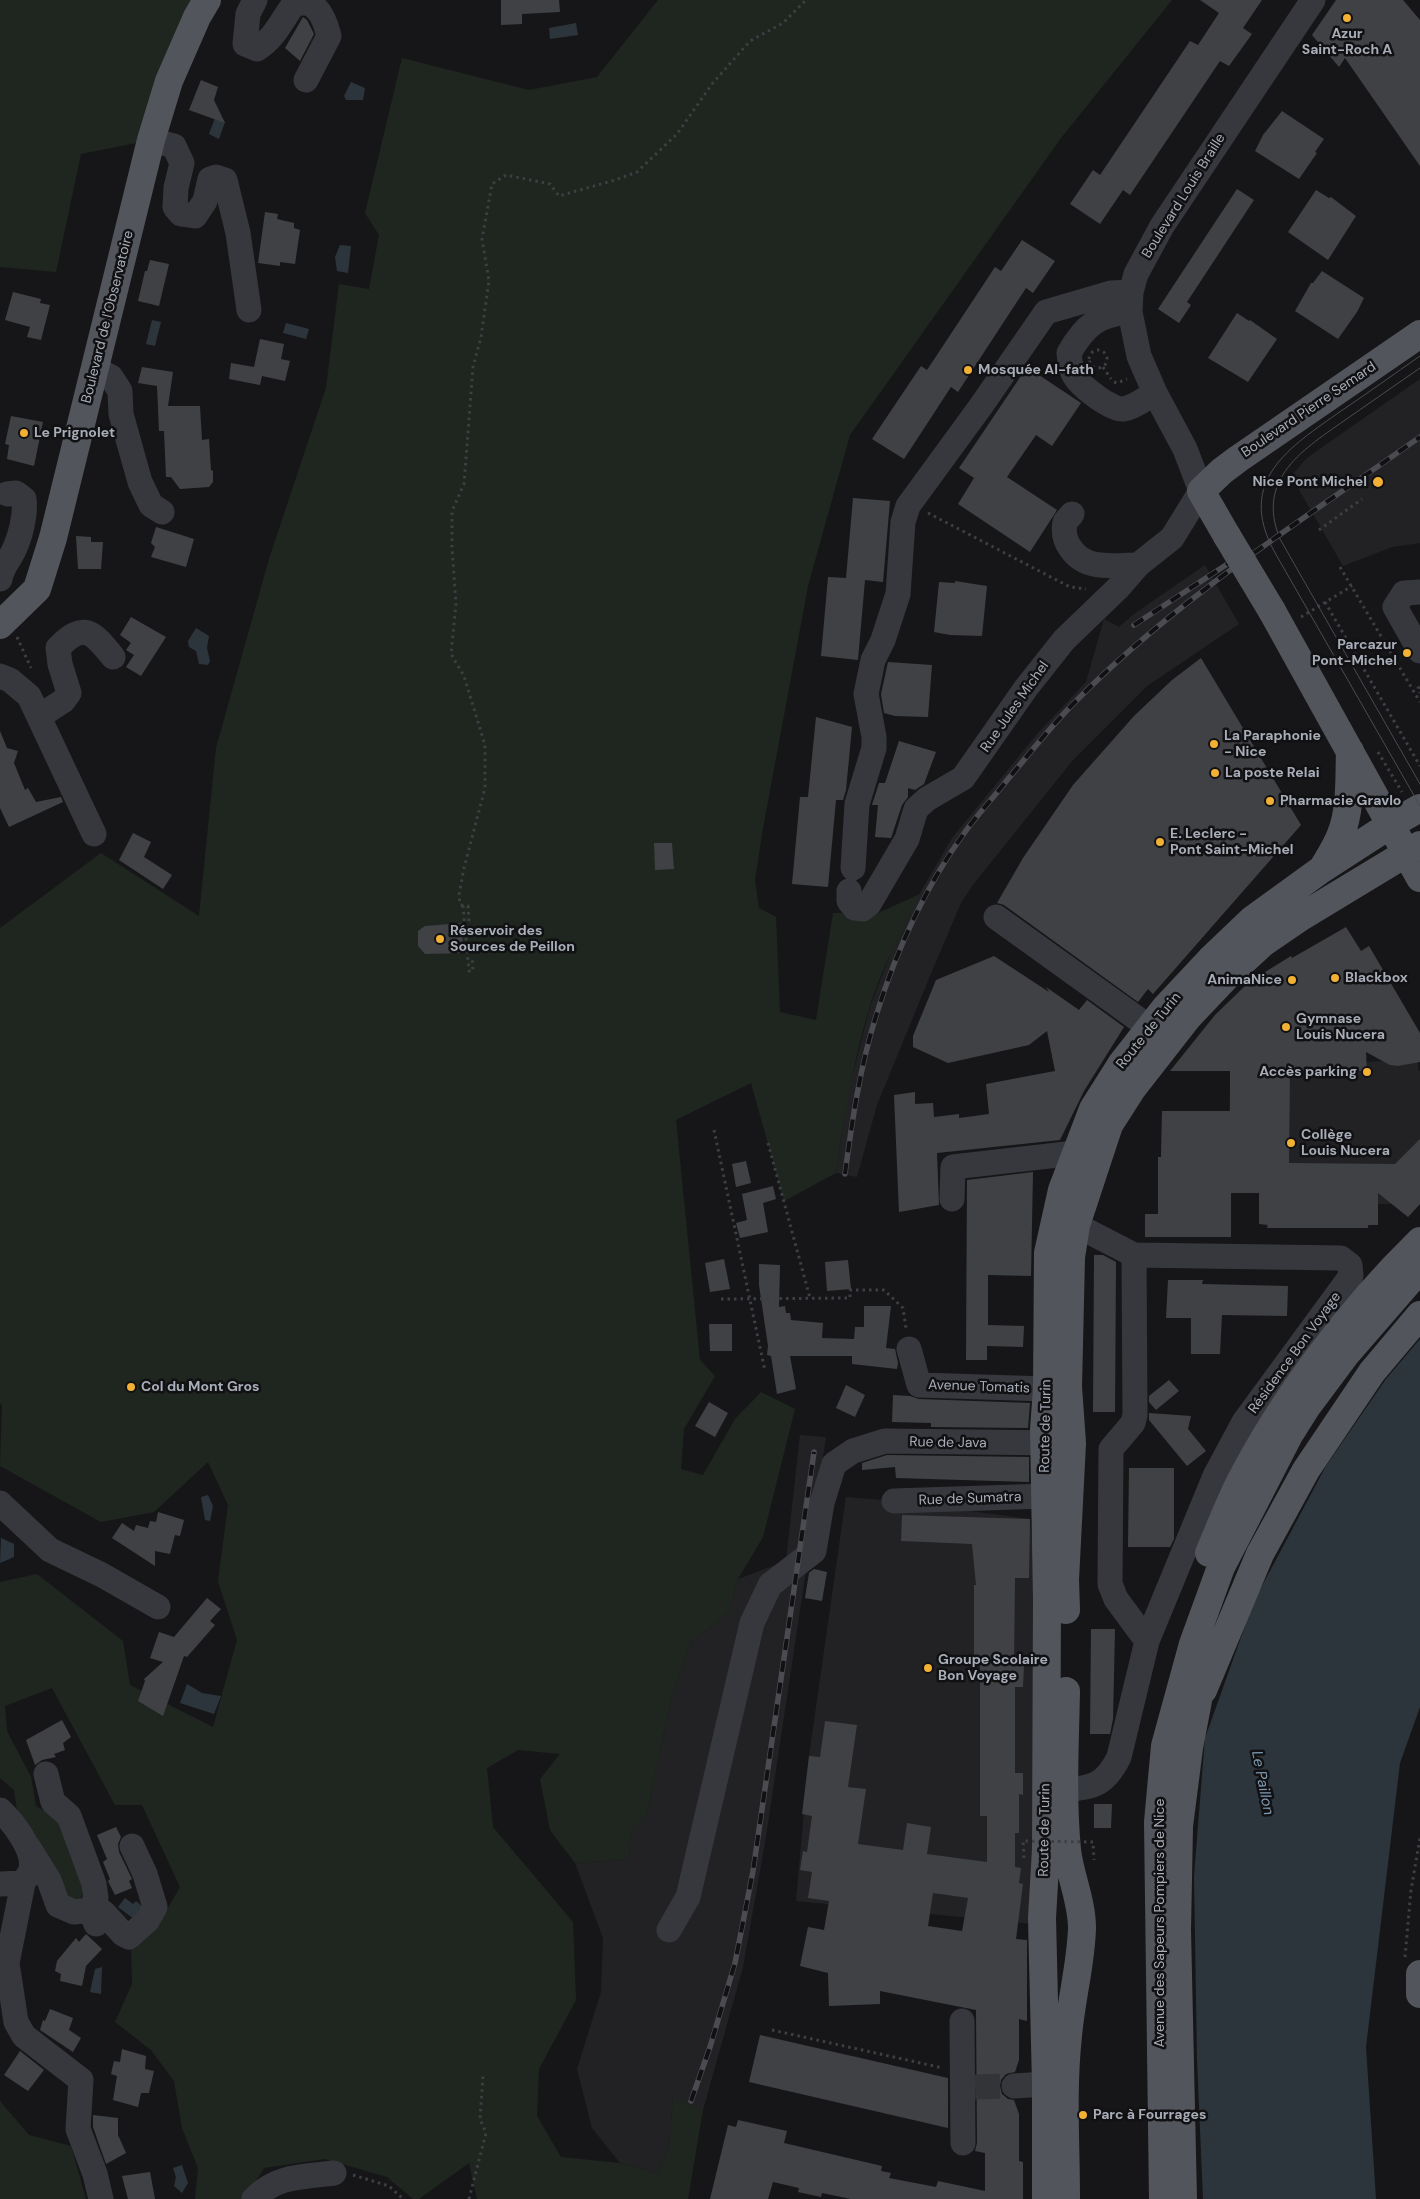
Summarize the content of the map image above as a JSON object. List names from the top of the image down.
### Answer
{
  "streets": {
    "main road": [
      "Boulevard de l'Observatoire",
      "Boulevard Pierre Semard",
      "Route de Turin",
      "Avenue des Sapeurs Pompiers de Nice"
    ],
    "street": [
      "Boulevard Louis Braille",
      "Rue Jules Michel",
      "Résidence Bon Voyage",
      "Avenue Tomatis",
      "Rue de Java",
      "Rue de Sumatra"
    ]
  },
  "crossings": [
    ["Boulevard Louis Braille", "Boulevard Pierre Semard"],
    ["Boulevard Louis Braille", "Rue Jules Michel"],
    ["Boulevard Pierre Semard", "Rue Jules Michel"],
    ["Route de Turin", "Résidence Bon Voyage"],
    ["Route de Turin", "Avenue Tomatis"],
    ["Route de Turin", "Rue de Java"],
    ["Route de Turin", "Rue de Sumatra"]
  ],
  "water": ["Le Paillon"],
  "places": [
    "Azur Saint-Roch A",
    "Mosquée Al-fath",
    "Le Prignolet",
    "Nice Pont Michel",
    "Parcazur Pont-Michel",
    "La Paraphonie - Nice",
    "La poste Relai",
    "Pharmacie Gravlo",
    "E. Leclerc - Pont Saint-Michel",
    "Réservoir des Sources de Peillon",
    "Blackbox",
    "AnimaNice",
    "Gymnase Louis Nucera",
    "Accès parking",
    "Collège Louis Nucera",
    "Col du Mont Gros",
    "Groupe Scolaire Bon Voyage",
    "Parc à Fourrages"
  ]
}
